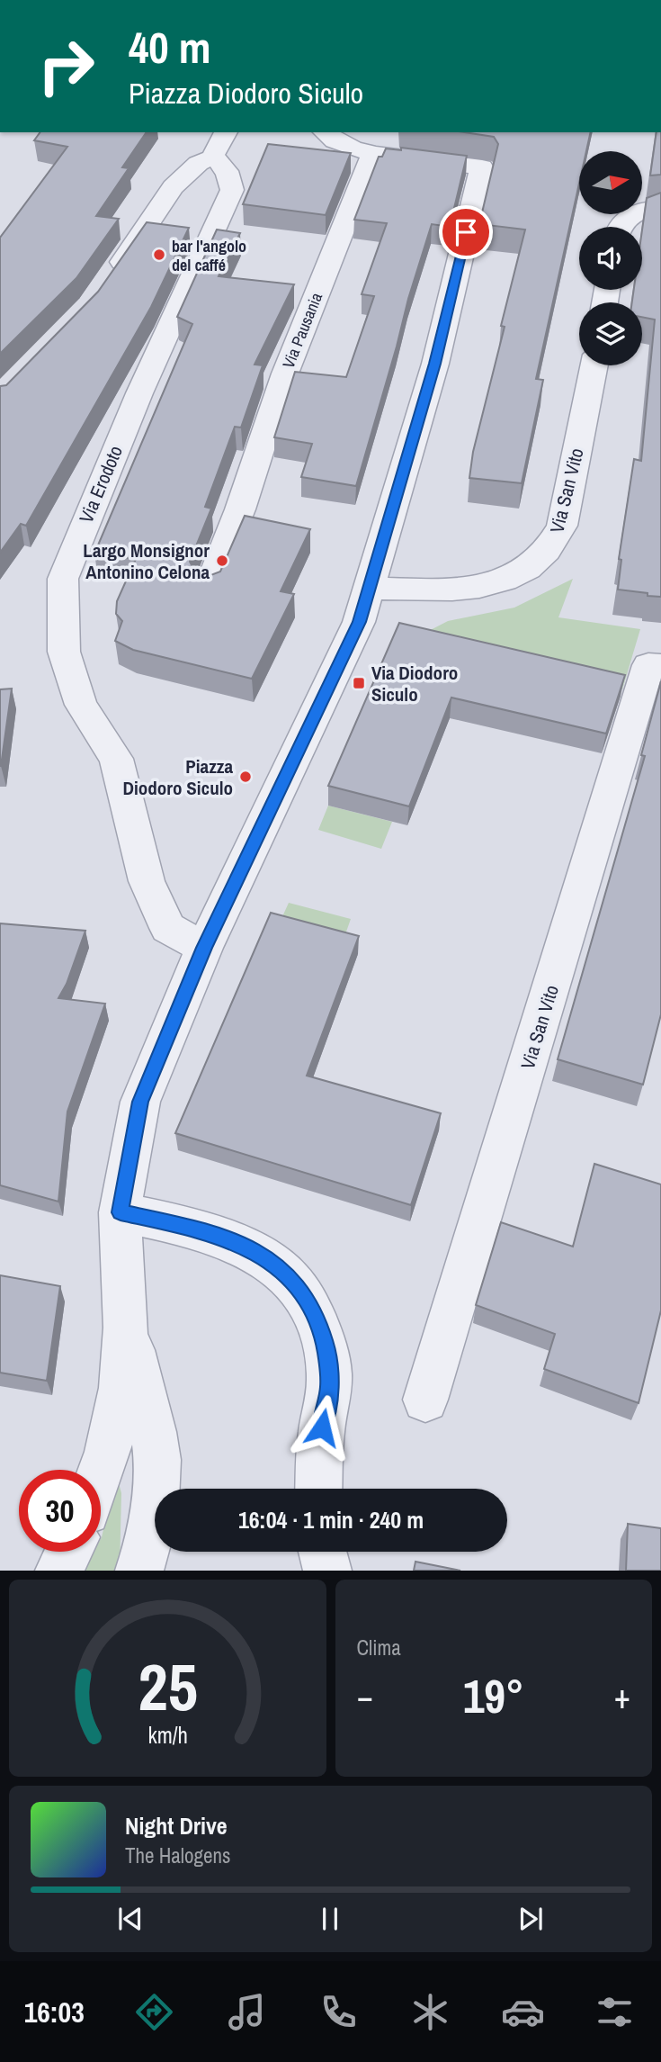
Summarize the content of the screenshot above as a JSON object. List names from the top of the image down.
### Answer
{
  "streets": {
    "street": ["Via Pausania", "Via Erodoto", "Via San Vito"]
  },
  "places": {
    "other": ["bar l'angolo del caffé", "Largo Monsignor Antonino Celona", "Piazza Diodoro Siculo"],
    "transit": ["Via Diodoro Siculo"]
  },
  "north": "right",
  "page": {
    "turn": ["40 m", "Piazza Diodoro Siculo"],
    "limit": "30",
    "trip": "16:04 · 1 min · 240 m",
    "tile": "Clima",
    "heat": ["−", "19°", "+"],
    "song": ["Night Drive", "The Halogens"],
    "tabs": "16:03",
    "gauge": ["25", "km/h"]
  }
}
